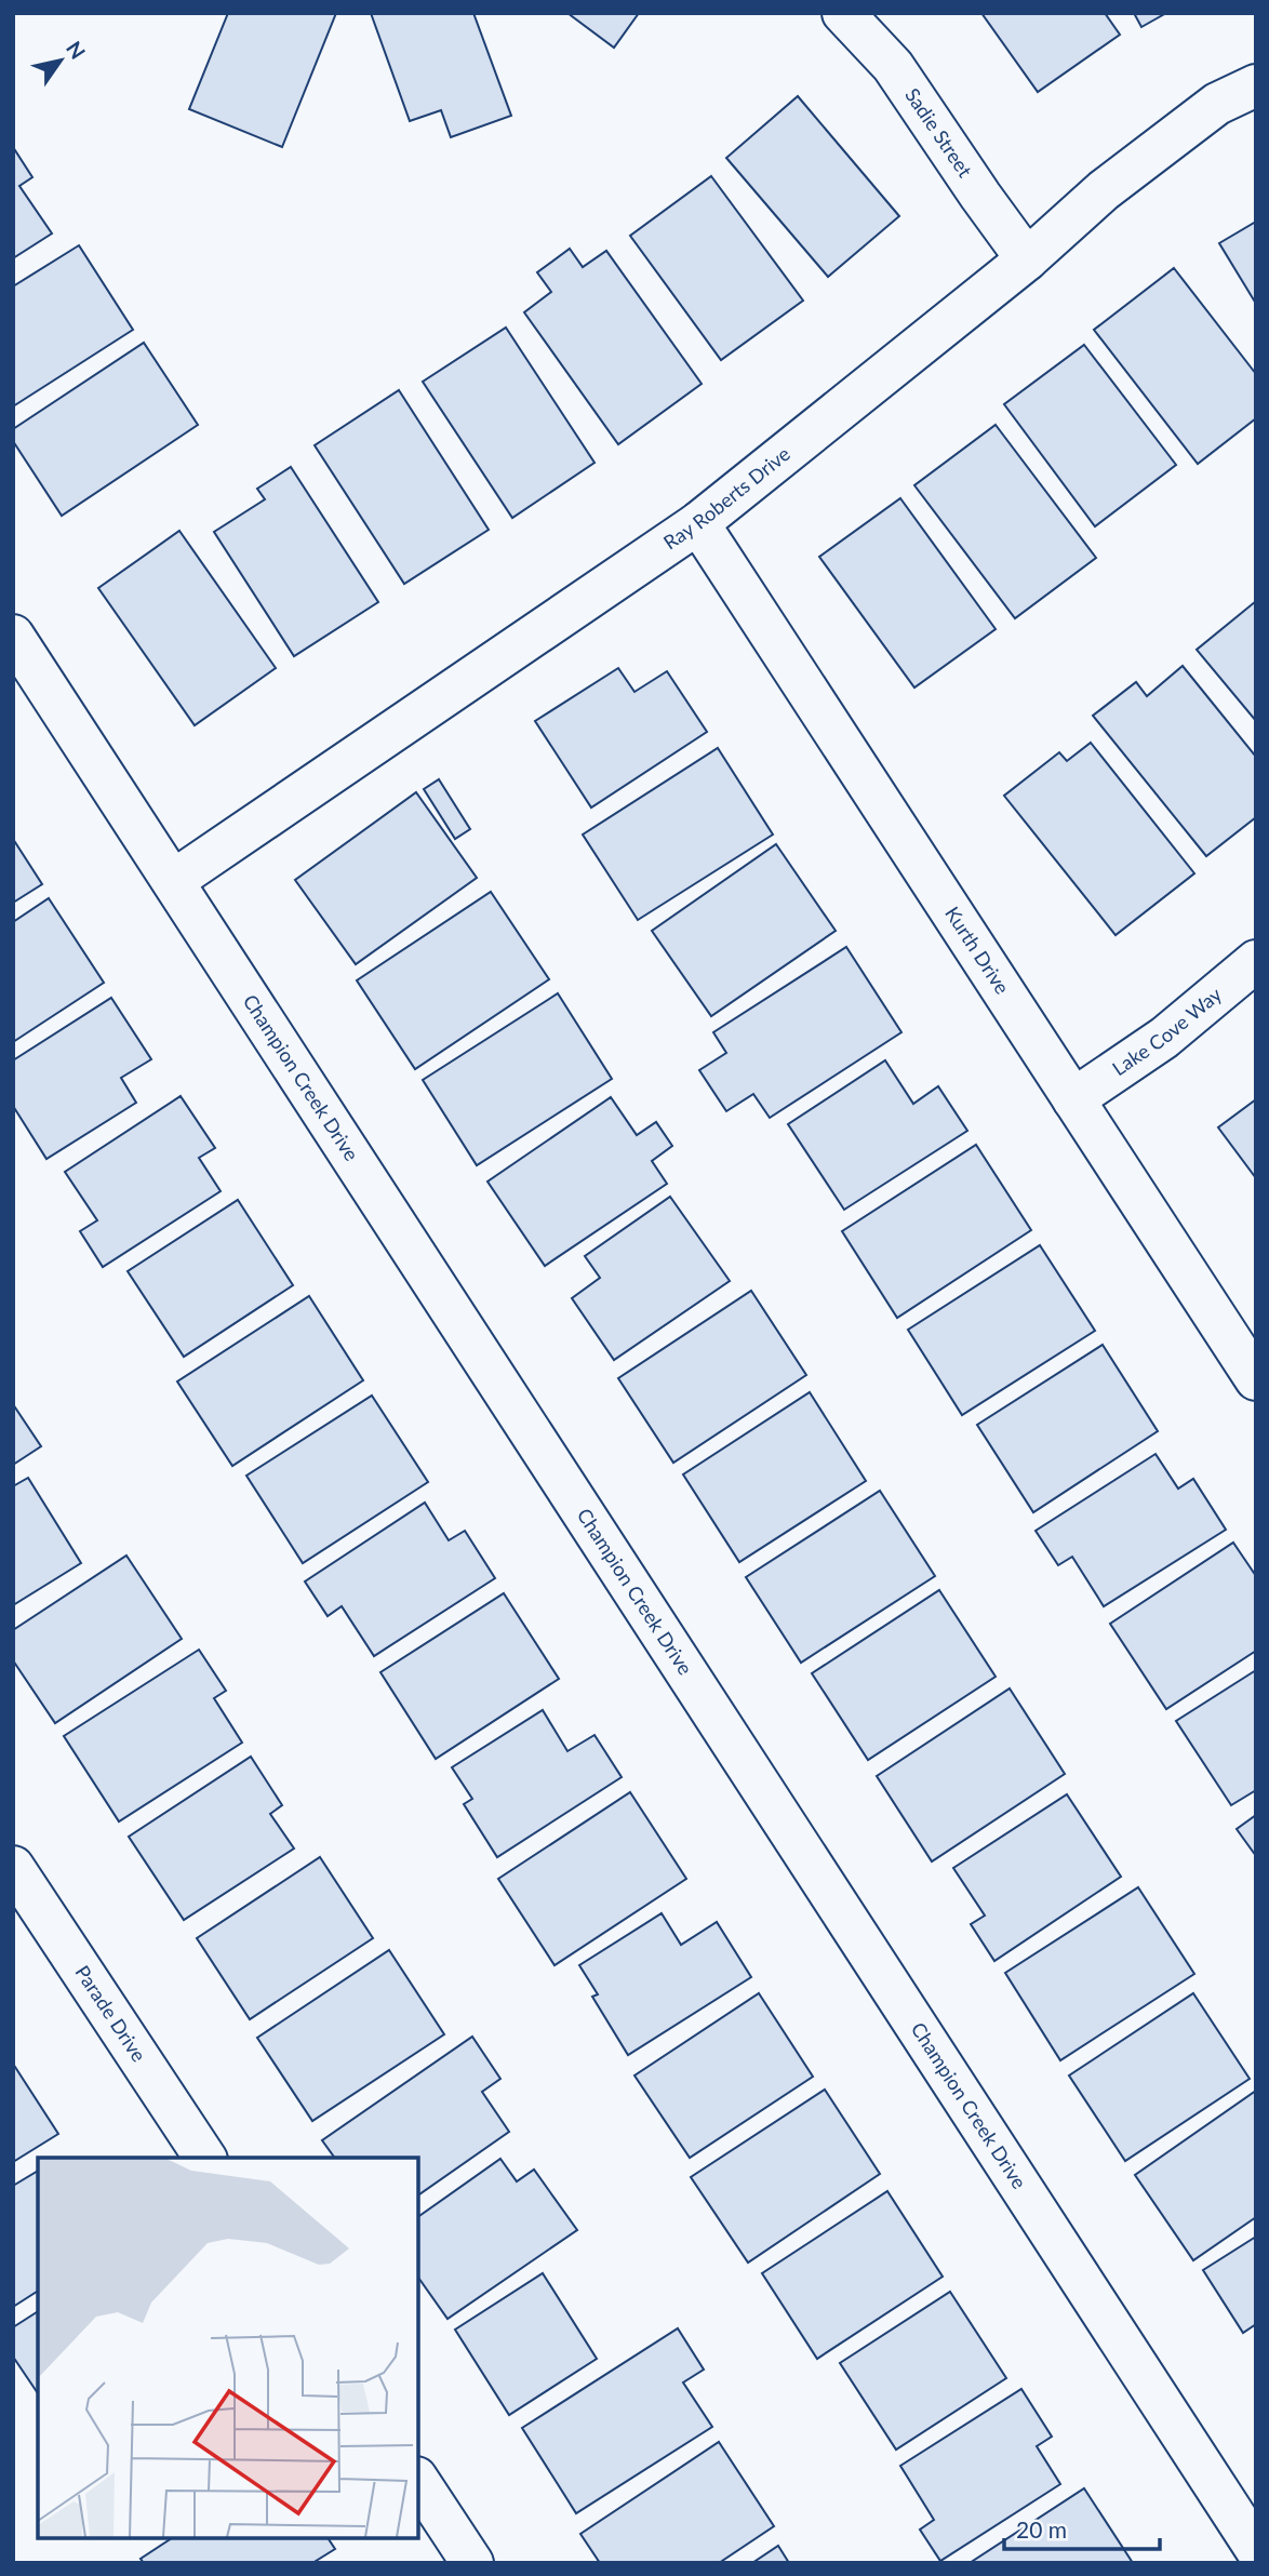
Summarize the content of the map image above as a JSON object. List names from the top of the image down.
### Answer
{
  "streets": {
    "street": [
      "Sadie Street",
      "Ray Roberts Drive",
      "Kurth Drive",
      "Lake Cove Way",
      "Champion Creek Drive",
      "Parade Drive"
    ]
  },
  "crossings": [
    ["Sadie Street", "Ray Roberts Drive"],
    ["Ray Roberts Drive", "Kurth Drive"],
    ["Ray Roberts Drive", "Champion Creek Drive"],
    ["Kurth Drive", "Lake Cove Way"]
  ],
  "scale_bar": "20 m",
  "north": "top right"
}
